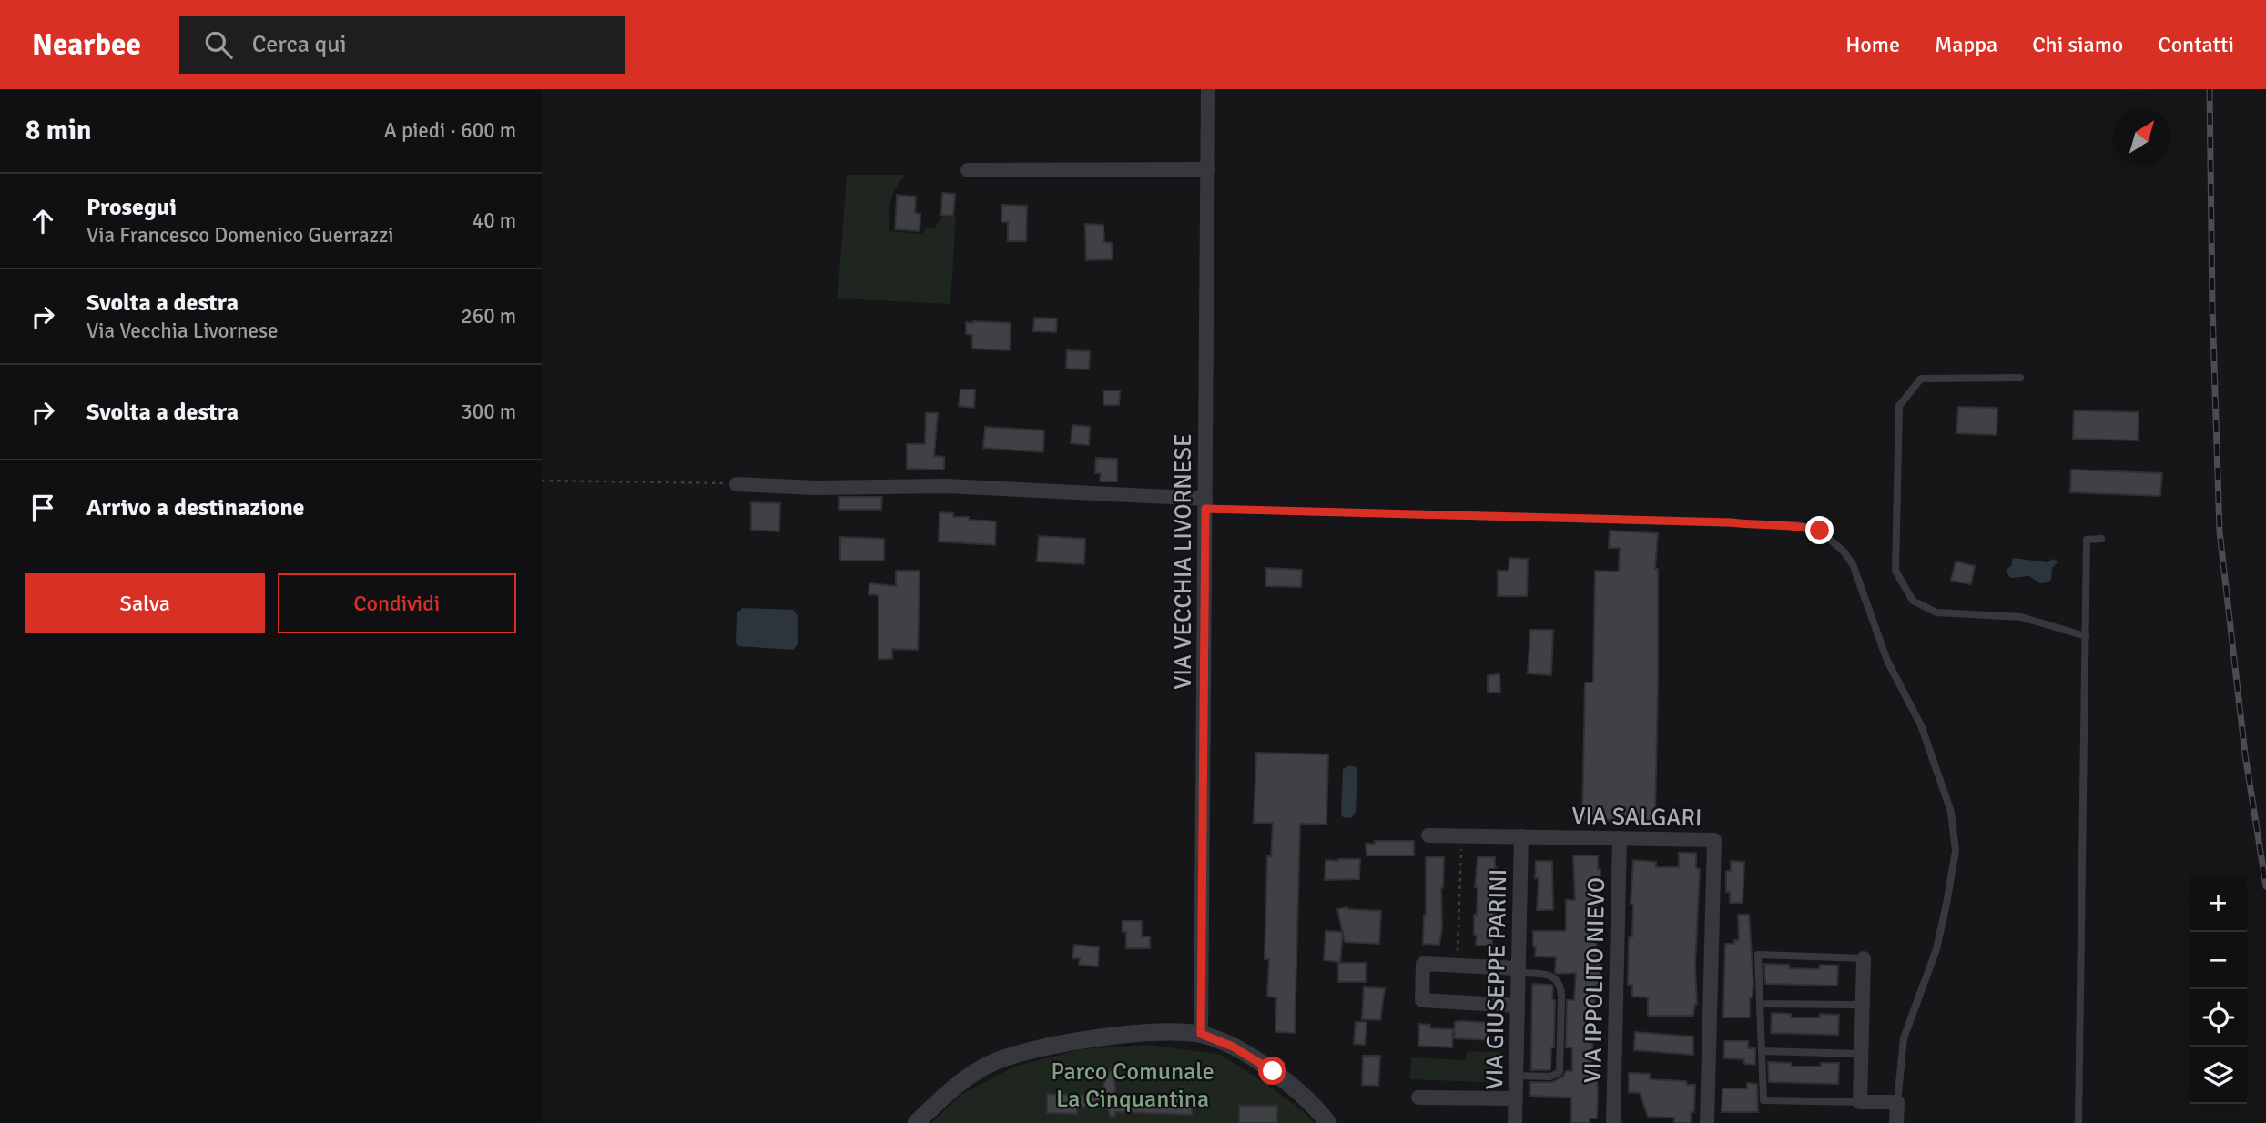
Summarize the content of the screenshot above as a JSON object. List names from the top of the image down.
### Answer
{
  "streets": {
    "street": [
      "VIA VECCHIA LIVORNESE",
      "VIA SALGARI",
      "VIA GIUSEPPE PARINI",
      "VIA IPPOLITO NIEVO"
    ]
  },
  "crossings": [
    ["VIA SALGARI", "VIA GIUSEPPE PARINI"],
    ["VIA SALGARI", "VIA IPPOLITO NIEVO"]
  ],
  "parks": ["Parco Comunale La Cinquantina"],
  "north": "top right",
  "page": {
    "header": "Nearbee",
    "search": "Cerca qui",
    "nav": [
      "Home",
      "Mappa",
      "Chi siamo",
      "Contatti"
    ],
    "heading": ["8 min", "A piedi · 600 m"],
    "list": [
      ["Prosegui", "Via Francesco Domenico Guerrazzi", "40 m"],
      ["Svolta a destra", "Via Vecchia Livornese", "260 m"],
      ["Svolta a destra", "300 m"],
      "Arrivo a destinazione"
    ],
    "buttons": ["Salva", "Condividi"],
    "map_buttons": ["+", "−"]
  }
}
